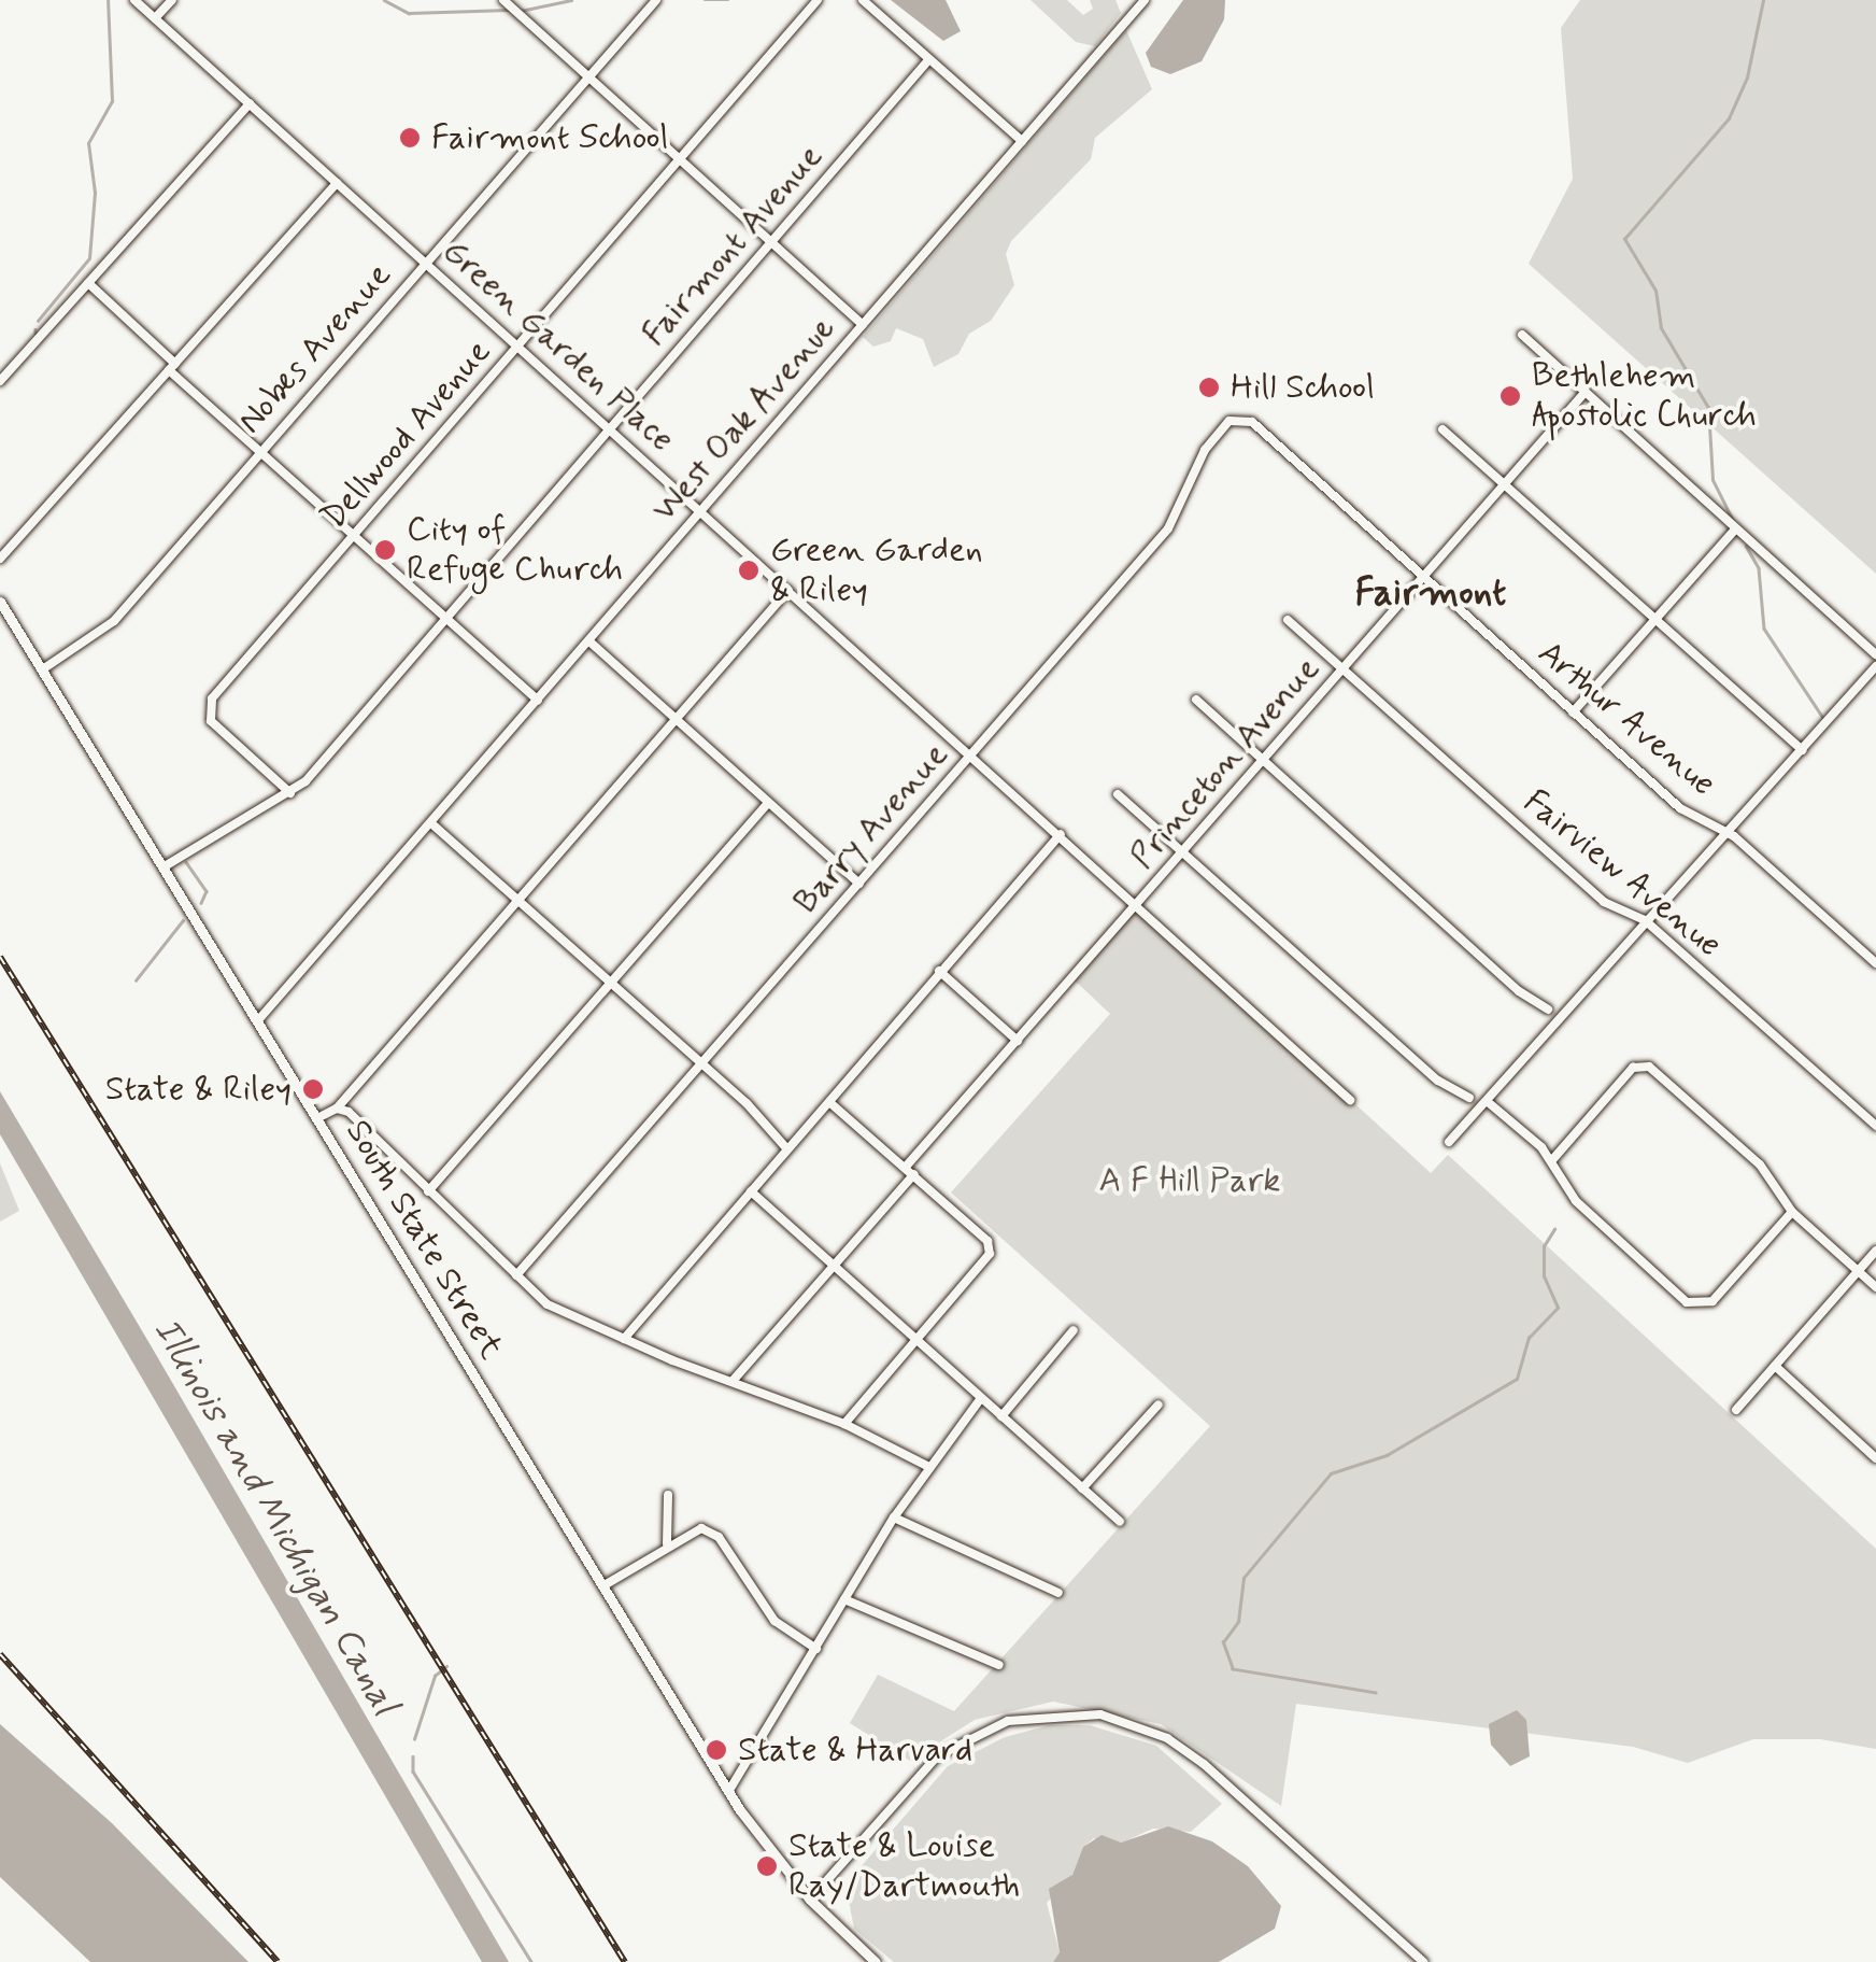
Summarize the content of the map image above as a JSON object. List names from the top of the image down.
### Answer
{
  "streets": {
    "main road": ["South State Street"],
    "street": [
      "Fairmont Avenue",
      "Green Garden Place",
      "Nobes Avenue",
      "West Oak Avenue",
      "Dellwood Avenue",
      "Arthur Avenue",
      "Princeton Avenue",
      "Barry Avenue",
      "Fairview Avenue"
    ]
  },
  "crossings": [
    ["Fairmont Avenue", "Green Garden Place"],
    ["Fairmont Avenue", "Dellwood Avenue"],
    ["Fairmont Avenue", "South State Street"],
    ["Green Garden Place", "Nobes Avenue"],
    ["Green Garden Place", "West Oak Avenue"],
    ["Green Garden Place", "Dellwood Avenue"],
    ["Green Garden Place", "Princeton Avenue"],
    ["Green Garden Place", "Barry Avenue"],
    ["Nobes Avenue", "South State Street"],
    ["West Oak Avenue", "South State Street"],
    ["Arthur Avenue", "Princeton Avenue"],
    ["Arthur Avenue", "Barry Avenue"],
    ["Princeton Avenue", "Fairview Avenue"]
  ],
  "districts": ["Fairmont"],
  "water": ["Illinois and Michigan Canal"],
  "parks": ["A F Hill Park"],
  "places": [
    "Fairmont School",
    "Hill School",
    "Bethlehem Apostolic Church",
    "City of Refuge Church",
    "Green Garden & Riley",
    "State & Riley",
    "State & Harvard",
    "State & Louise Ray/Dartmouth"
  ]
}
